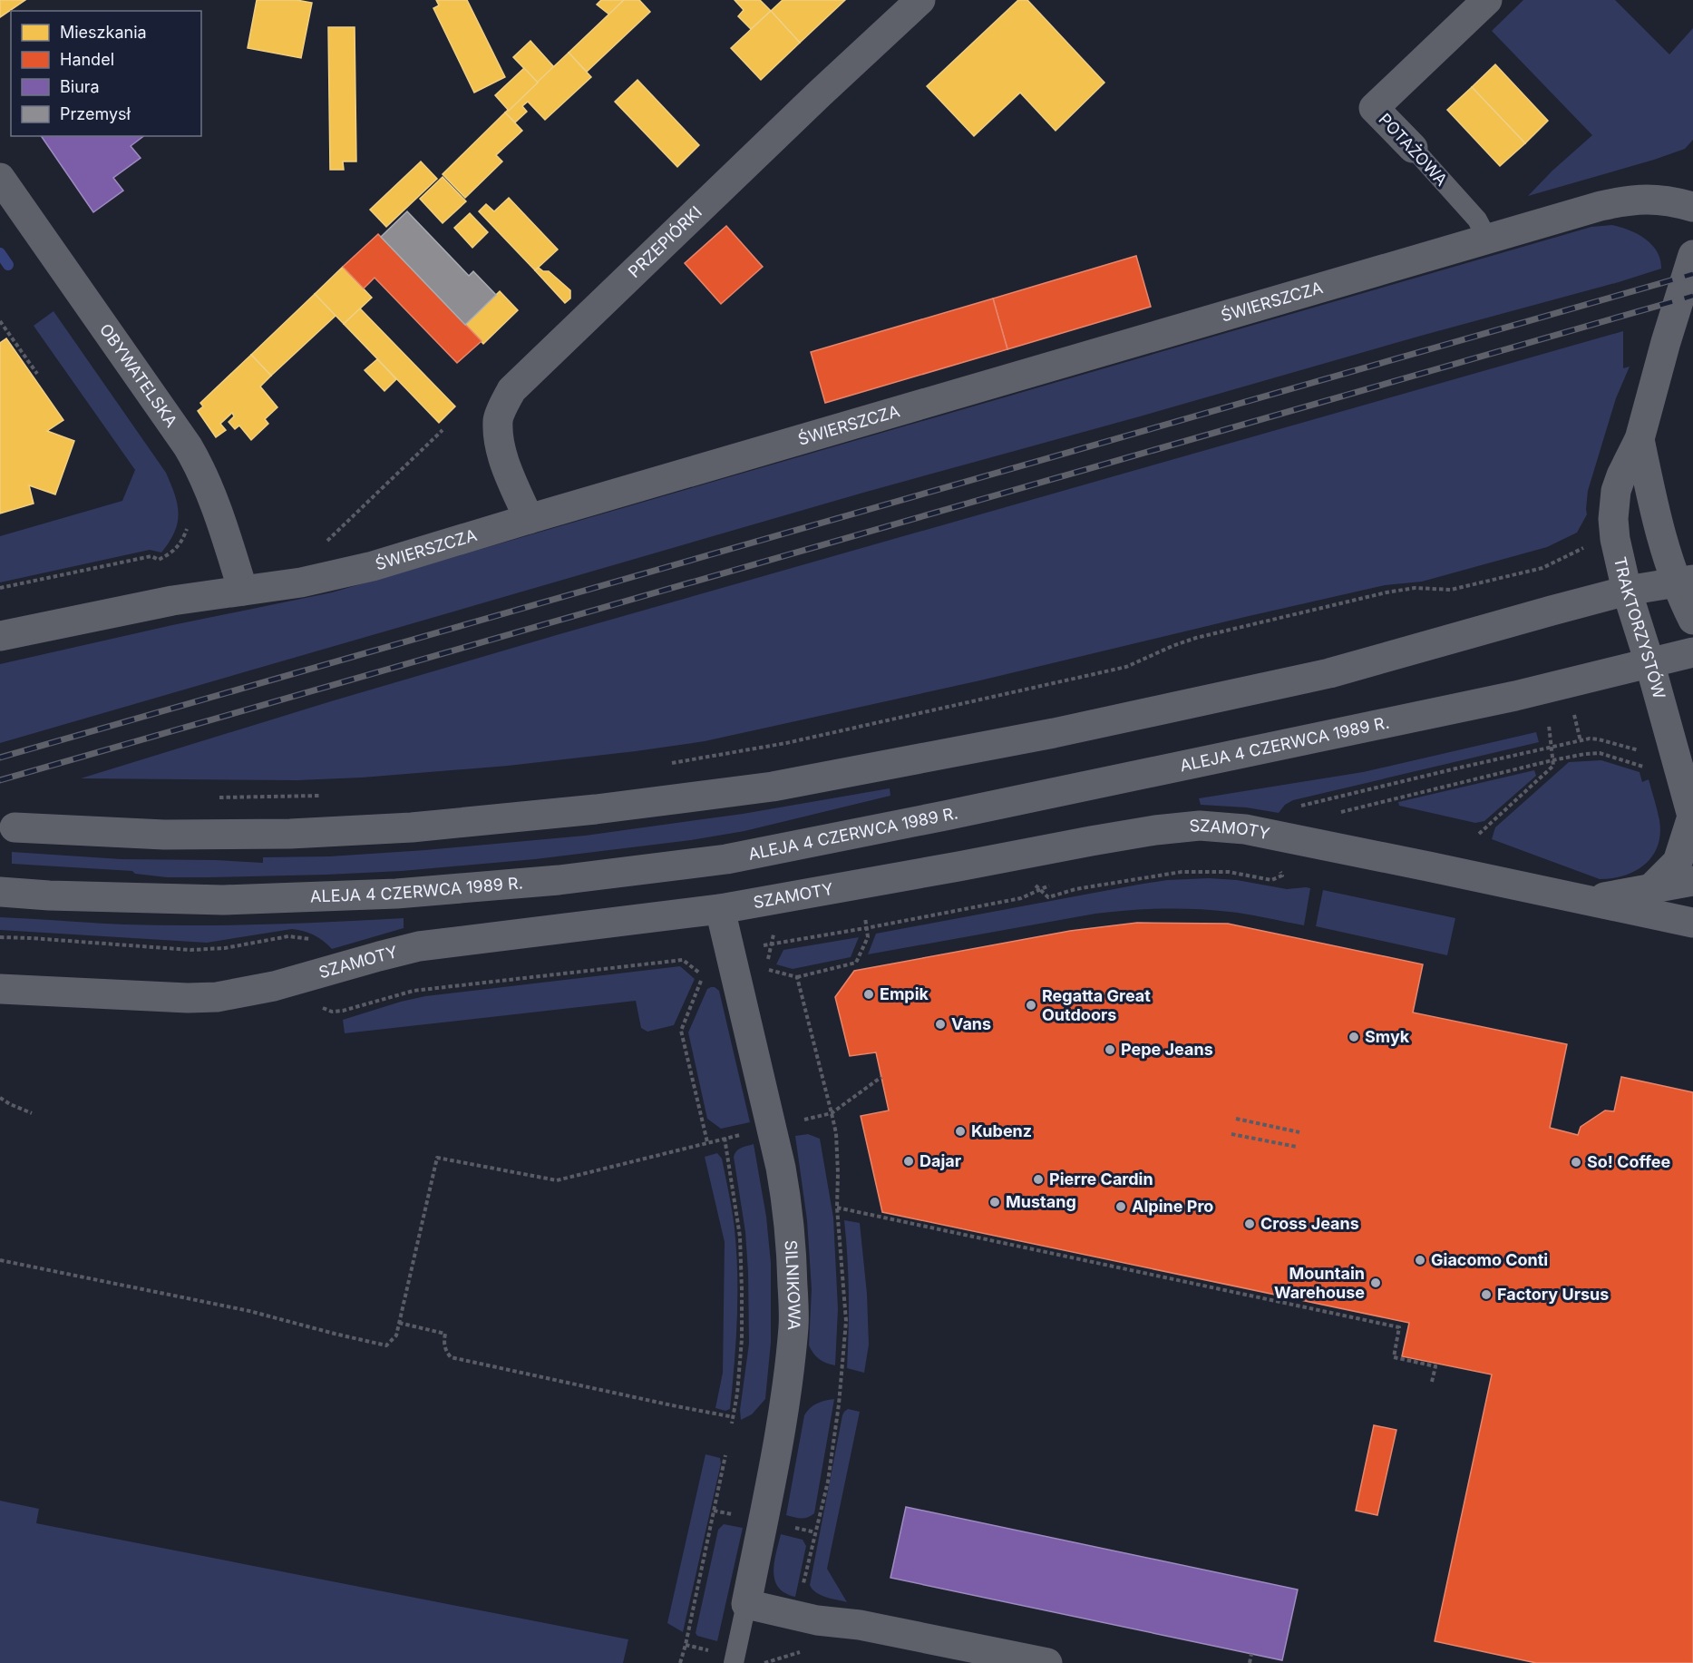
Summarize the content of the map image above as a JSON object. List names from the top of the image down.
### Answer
{
  "streets": {
    "street": [
      "POTAŻOWA",
      "PRZEPIÓRKI",
      "ŚWIERSZCZA",
      "OBYWATELSKA",
      "TRAKTORZYSTÓW",
      "ALEJA 4 CZERWCA 1989 R.",
      "SZAMOTY",
      "SILNIKOWA"
    ]
  },
  "crossings": [
    ["POTAŻOWA", "ŚWIERSZCZA"],
    ["PRZEPIÓRKI", "ŚWIERSZCZA"],
    ["ŚWIERSZCZA", "OBYWATELSKA"],
    ["TRAKTORZYSTÓW", "ALEJA 4 CZERWCA 1989 R."],
    ["SZAMOTY", "SILNIKOWA"]
  ],
  "places": [
    "Empik",
    "Regatta Great Outdoors",
    "Vans",
    "Smyk",
    "Pepe Jeans",
    "Kubenz",
    "Dajar",
    "So! Coffee",
    "Pierre Cardin",
    "Mustang",
    "Alpine Pro",
    "Cross Jeans",
    "Giacomo Conti",
    "Mountain Warehouse",
    "Factory Ursus"
  ],
  "legend": [
    "Mieszkania",
    "Handel",
    "Biura",
    "Przemysł"
  ]
}
